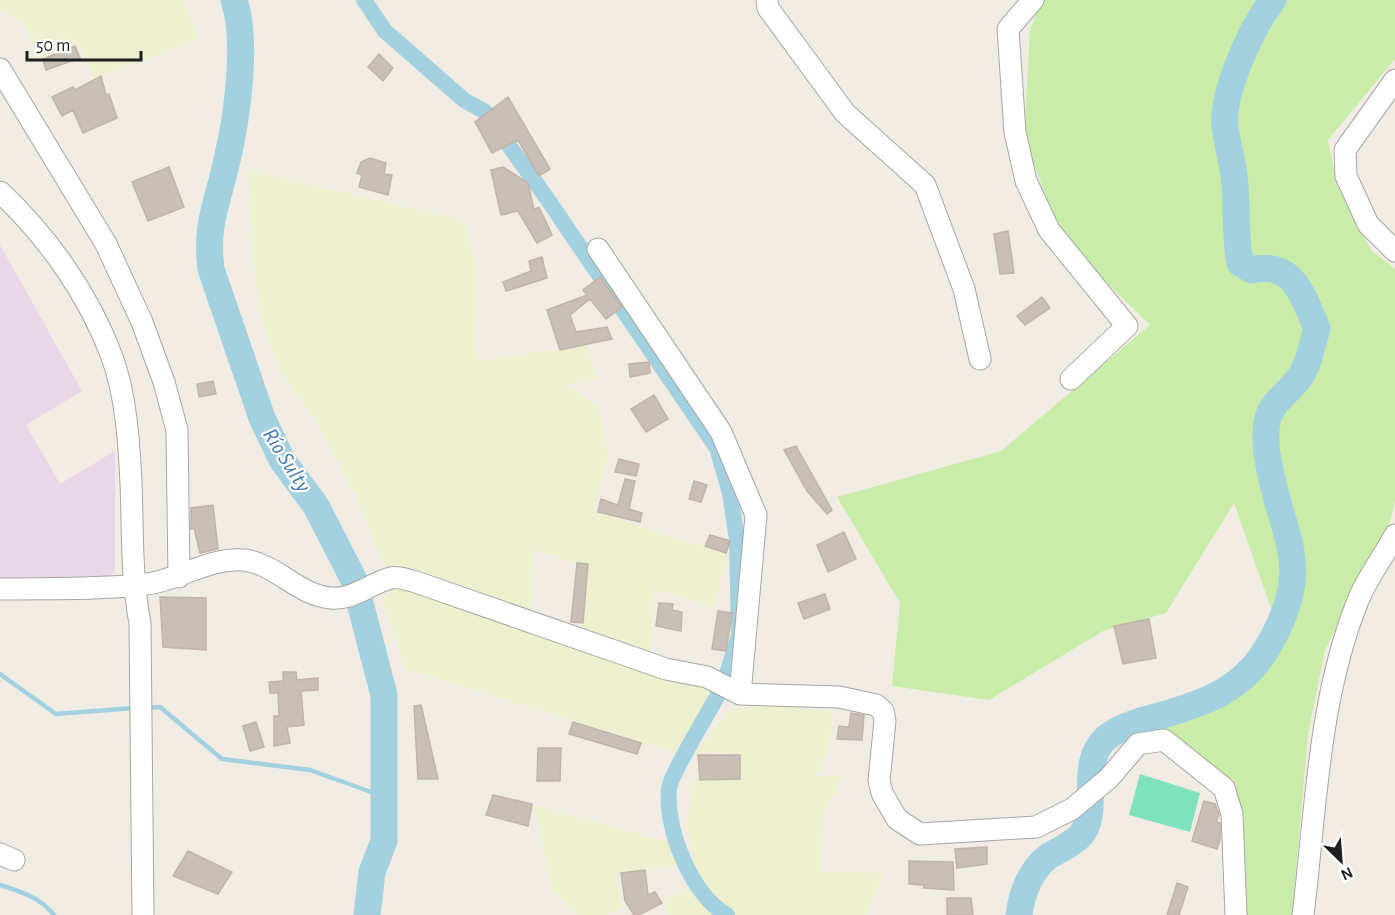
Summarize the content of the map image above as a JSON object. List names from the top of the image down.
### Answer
{
  "water": ["Río Sulty"],
  "scale_bar": "50 m",
  "north": "bottom right"
}
